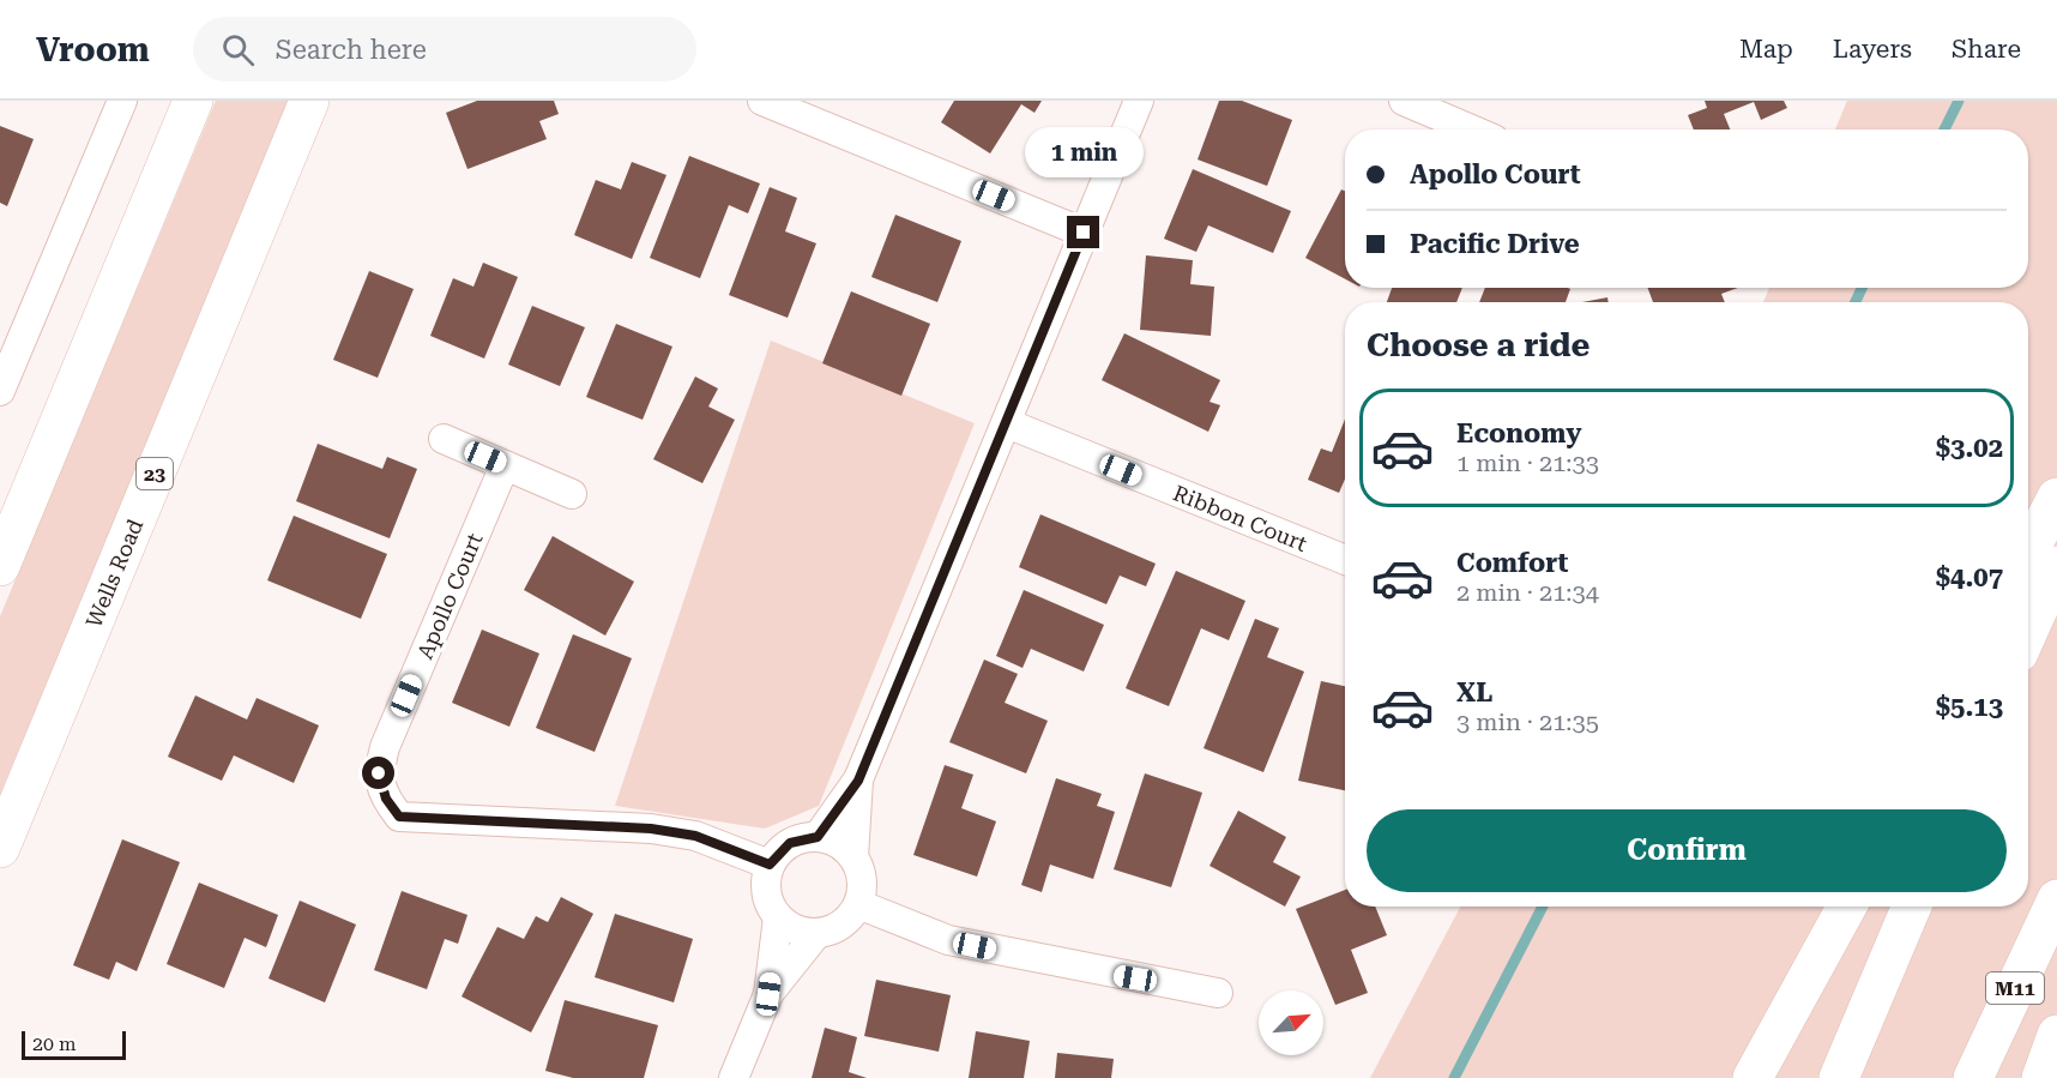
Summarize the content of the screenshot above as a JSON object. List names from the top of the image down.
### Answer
{
  "streets": {
    "main road": ["23", "Wells Road", "M11"],
    "street": ["Ribbon Court", "Apollo Court"]
  },
  "scale_bar": "20 m",
  "north": "top right",
  "page": {
    "header": "Vroom",
    "search": "Search here",
    "nav": ["Map", "Layers", "Share"],
    "bubble": "1 min",
    "banner": ["Apollo Court", "Pacific Drive"],
    "heading": "Choose a ride",
    "list": [
      {
        "name": "Economy",
        "note": "1 min · 21:33",
        "value": "$3.02"
      },
      {
        "name": "Comfort",
        "note": "2 min · 21:34",
        "value": "$4.07"
      },
      {
        "name": "XL",
        "note": "3 min · 21:35",
        "value": "$5.13"
      }
    ],
    "buttons": "Confirm",
    "scale": "20 m"
  }
}
